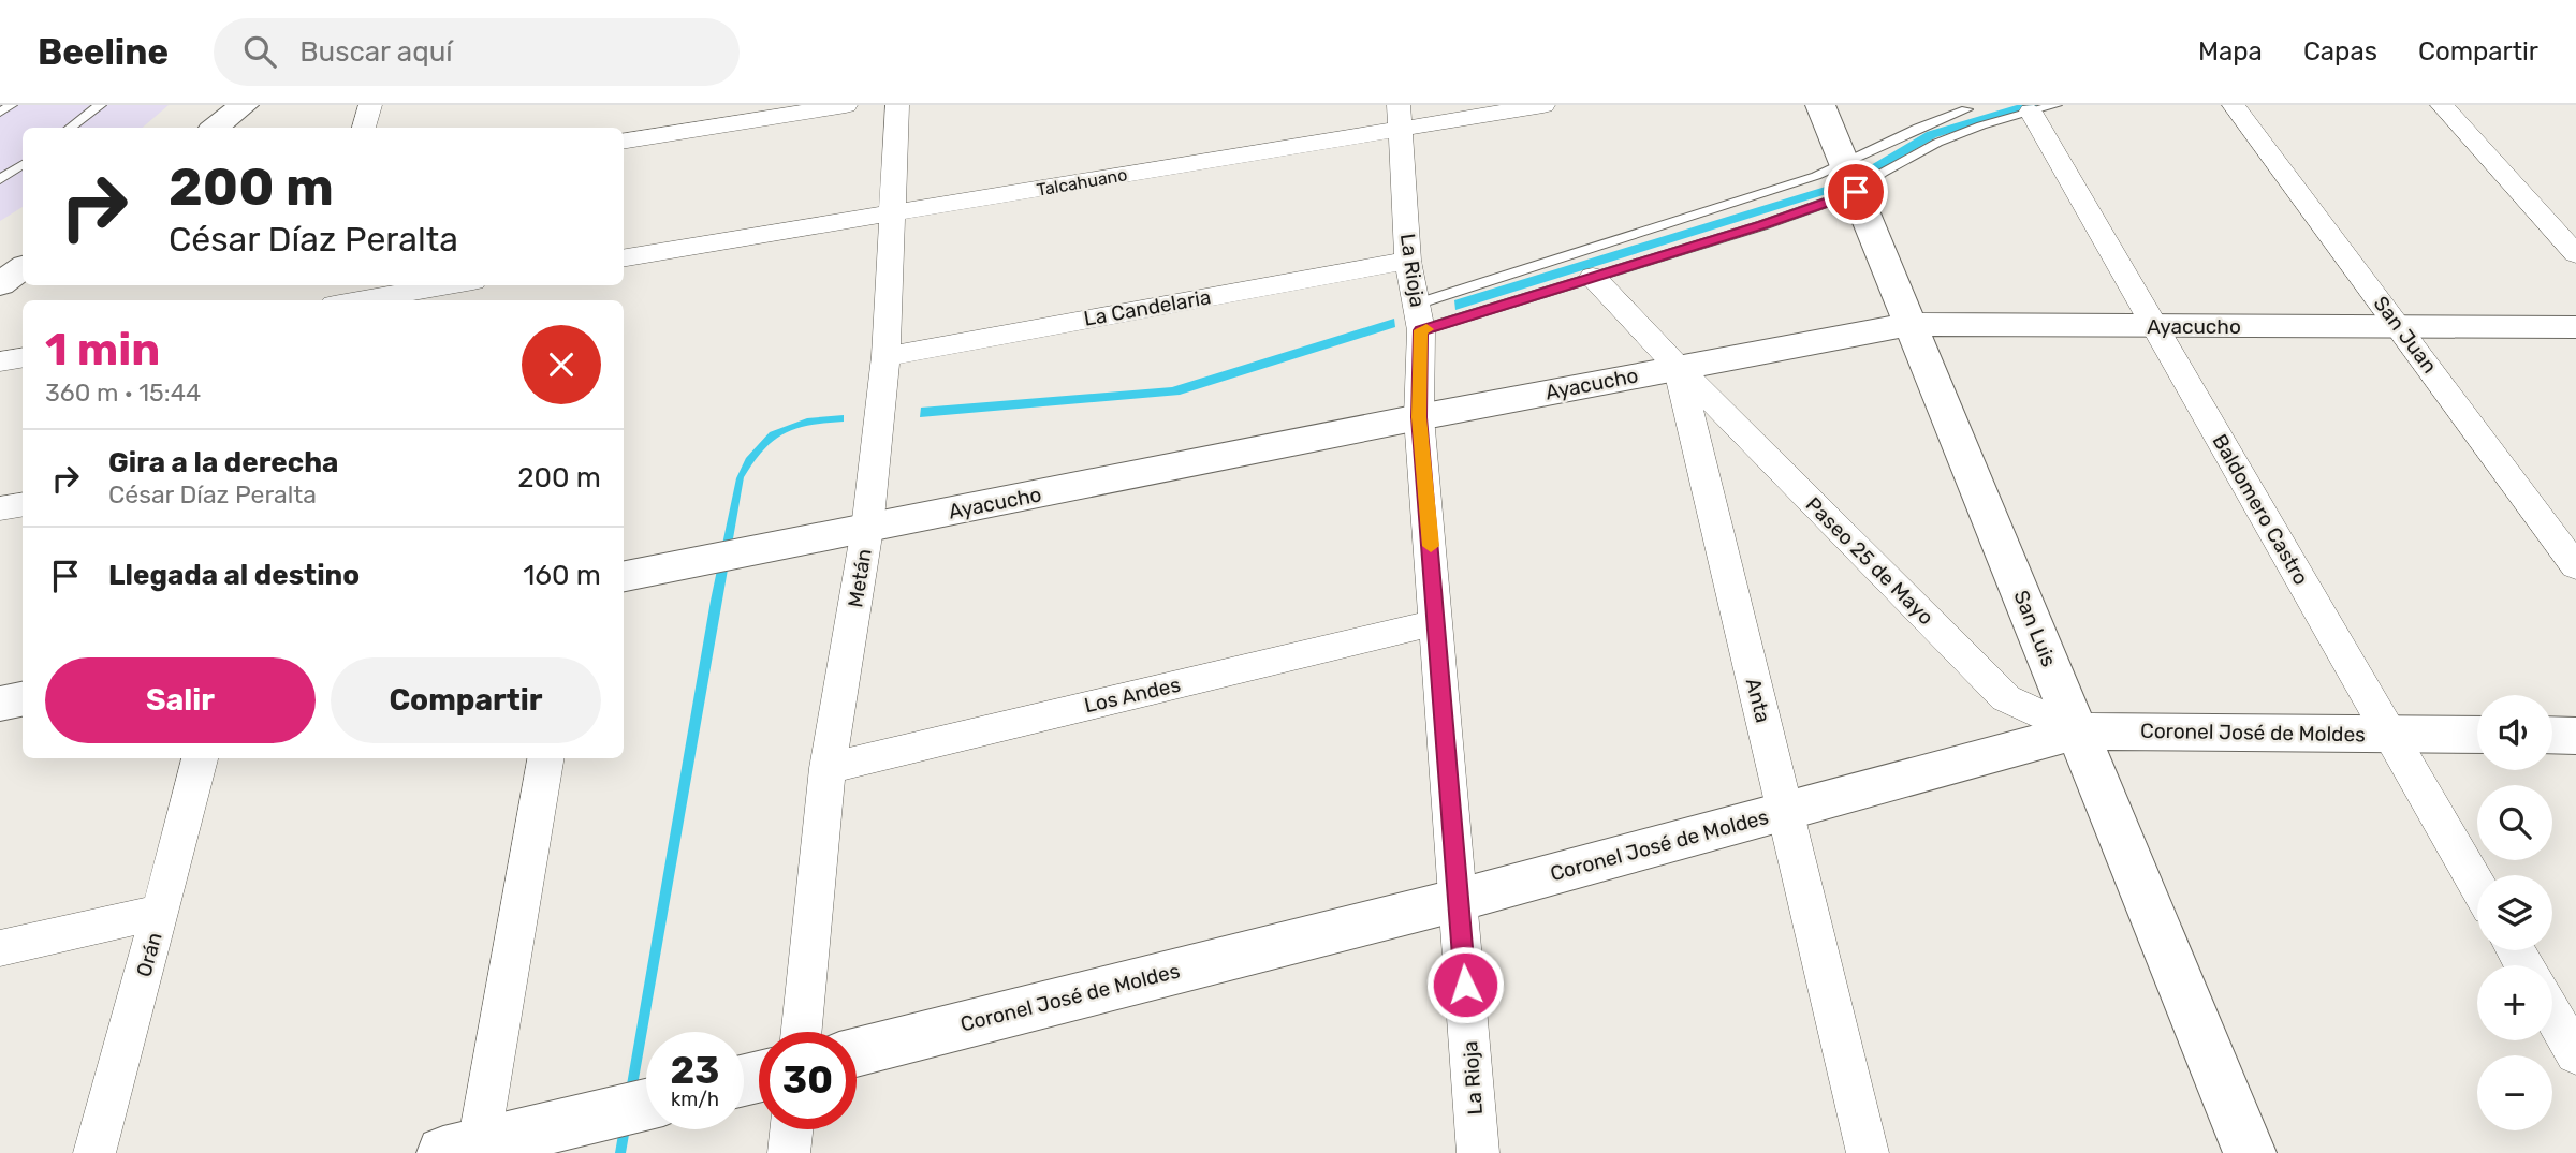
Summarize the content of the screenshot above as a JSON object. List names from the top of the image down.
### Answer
{
  "streets": {
    "street": [
      "Talcahuano",
      "La Rioja",
      "La Candelaria",
      "Ayacucho",
      "San Juan",
      "Baldomero Castro",
      "Paseo 25 de Mayo",
      "Metán",
      "San Luis",
      "Los Andes",
      "Anta",
      "Coronel José de Moldes",
      "Orán"
    ]
  },
  "crossings": [
    ["Talcahuano", "La Rioja"],
    ["Talcahuano", "Metán"],
    ["La Rioja", "La Candelaria"],
    ["La Rioja", "Ayacucho"],
    ["La Rioja", "Los Andes"],
    ["La Rioja", "Coronel José de Moldes"],
    ["La Candelaria", "Metán"],
    ["Ayacucho", "San Juan"],
    ["Ayacucho", "Baldomero Castro"],
    ["Ayacucho", "Paseo 25 de Mayo"],
    ["Ayacucho", "Metán"],
    ["Ayacucho", "San Luis"],
    ["Ayacucho", "Anta"],
    ["Baldomero Castro", "Coronel José de Moldes"],
    ["Paseo 25 de Mayo", "San Luis"],
    ["Paseo 25 de Mayo", "Anta"],
    ["Paseo 25 de Mayo", "Coronel José de Moldes"],
    ["Metán", "Los Andes"],
    ["San Luis", "Coronel José de Moldes"],
    ["Anta", "Coronel José de Moldes"]
  ],
  "page": {
    "header": "Beeline",
    "search": "Buscar aquí",
    "nav": ["Mapa", "Capas", "Compartir"],
    "turn": ["200 m", "César Díaz Peralta"],
    "heading": ["1 min", "360 m · 15:44"],
    "list": [
      {
        "name": "Gira a la derecha",
        "note": "César Díaz Peralta",
        "value": "200 m"
      },
      {
        "name": "Llegada al destino",
        "value": "160 m"
      }
    ],
    "buttons": ["Salir", "Compartir"],
    "map_buttons": ["+", "−"],
    "speed": "23 km/h",
    "limit": "30"
  }
}
